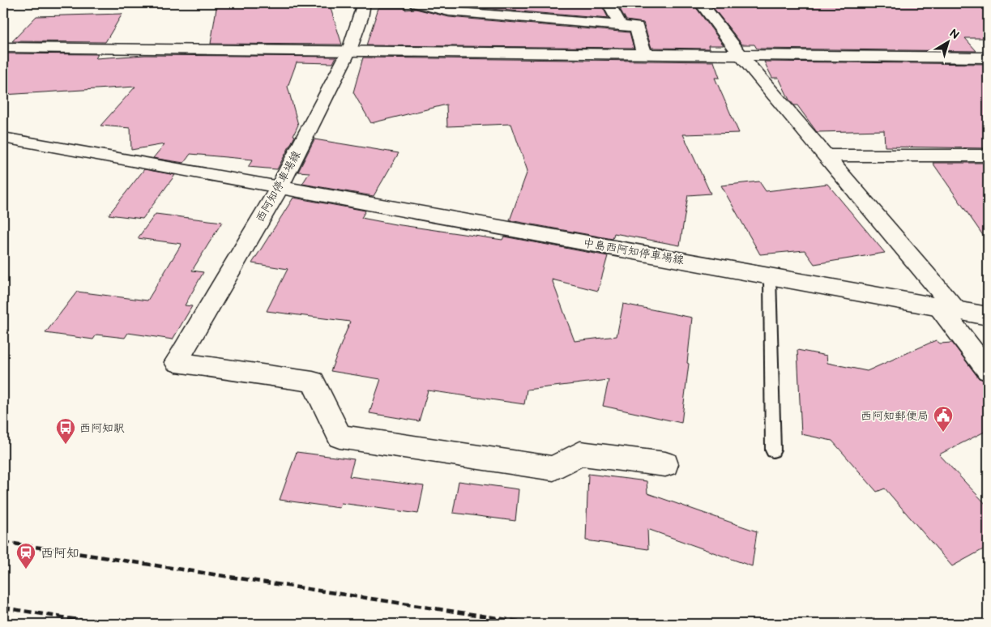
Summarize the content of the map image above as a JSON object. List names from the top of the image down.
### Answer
{
  "streets": {
    "street": ["西阿知停車場線", "中島西阿知停車場線"]
  },
  "crossings": [
    ["西阿知停車場線", "中島西阿知停車場線"]
  ],
  "places": {
    "public building": ["西阿知郵便局"],
    "bus stop": ["西阿知駅"],
    "station": ["西阿知"]
  },
  "north": "top right"
}
